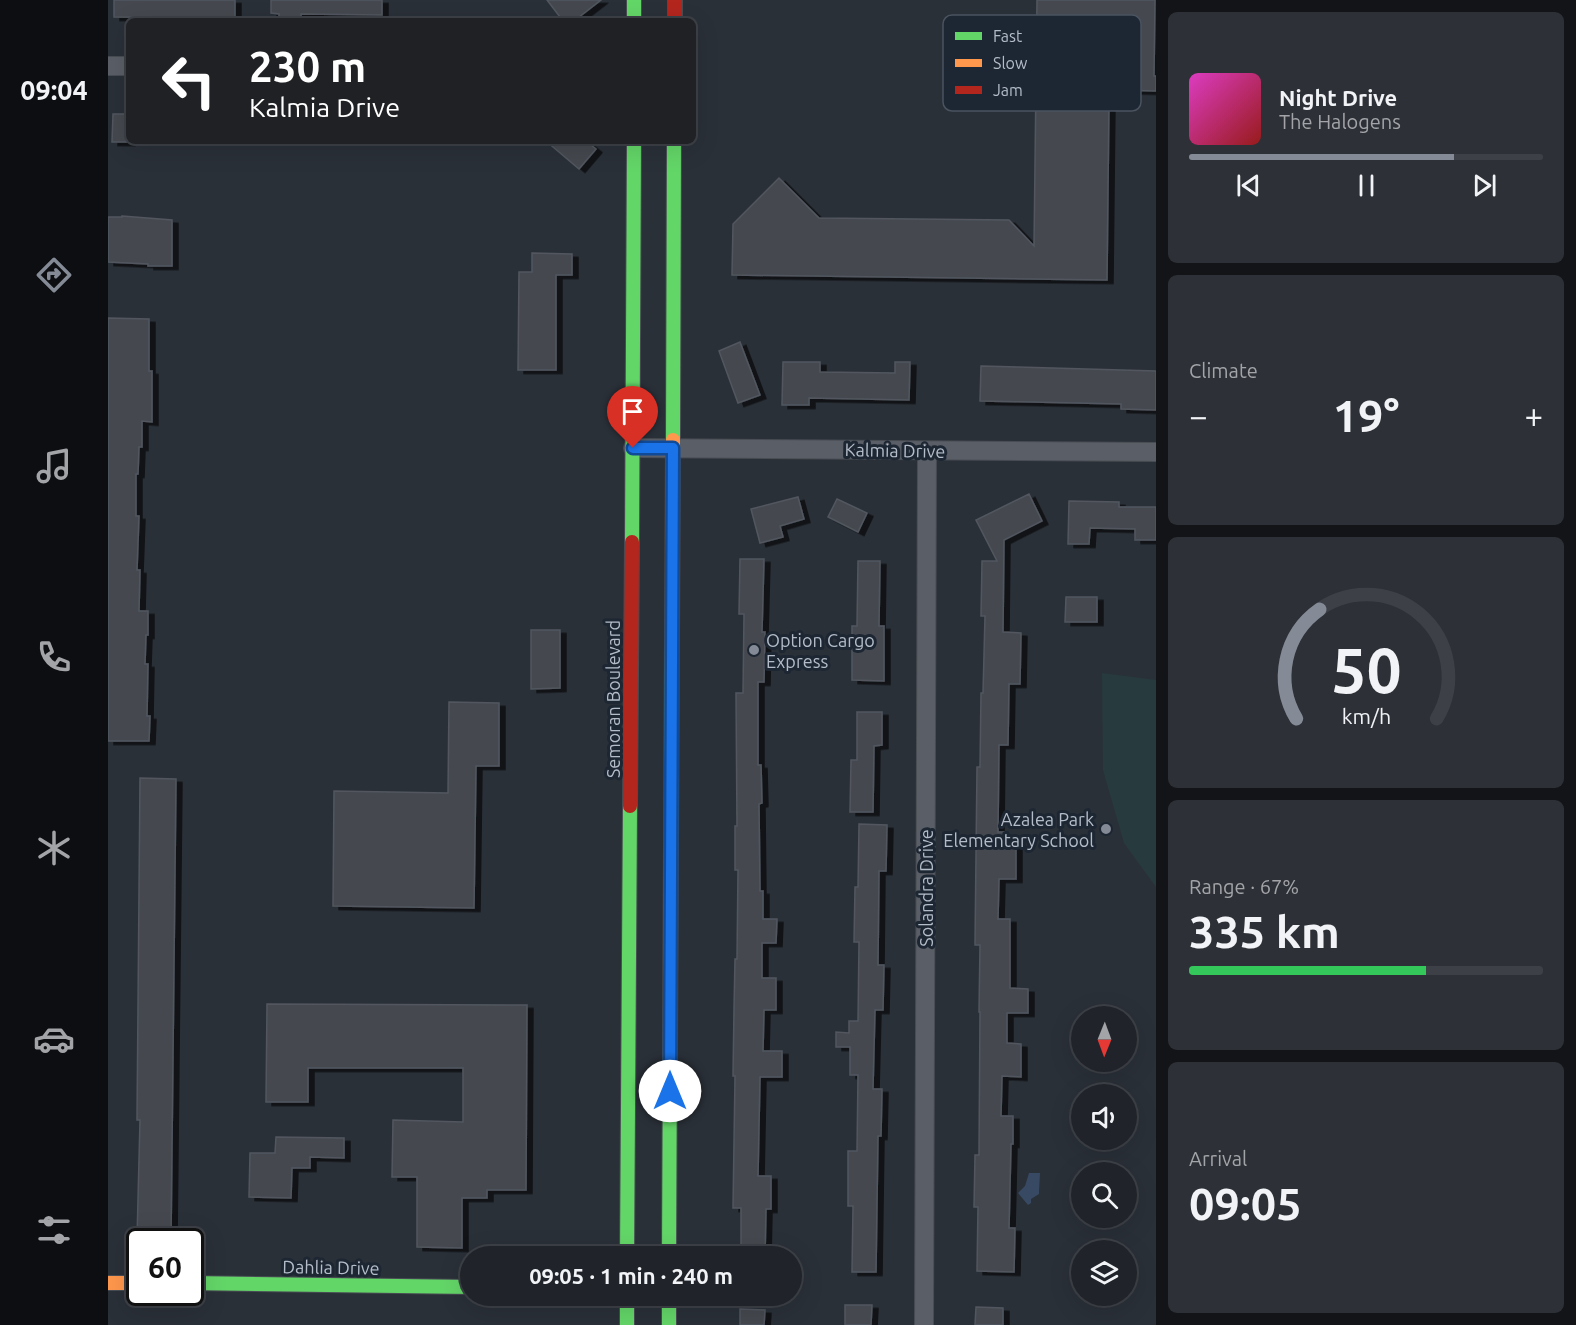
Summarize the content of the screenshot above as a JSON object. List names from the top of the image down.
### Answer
{
  "streets": {
    "main road": ["Semoran Boulevard", "Dahlia Drive"],
    "street": ["Kalmia Drive", "Solandra Drive"]
  },
  "crossings": [
    ["Kalmia Drive", "Semoran Boulevard"],
    ["Kalmia Drive", "Solandra Drive"]
  ],
  "places": ["Option Cargo Express", "Azalea Park Elementary School"],
  "legend": ["Fast", "Slow", "Jam"],
  "north": "bottom",
  "page": {
    "tabs": "09:04",
    "turn": ["230 m", "Kalmia Drive"],
    "song": ["Night Drive", "The Halogens"],
    "tile": [
      "Climate",
      ["Range · 67%", "335 km"],
      ["Arrival", "09:05"]
    ],
    "heat": ["−", "19°", "+"],
    "limit": "60",
    "trip": "09:05 · 1 min · 240 m",
    "gauge": ["50", "km/h"]
  }
}
